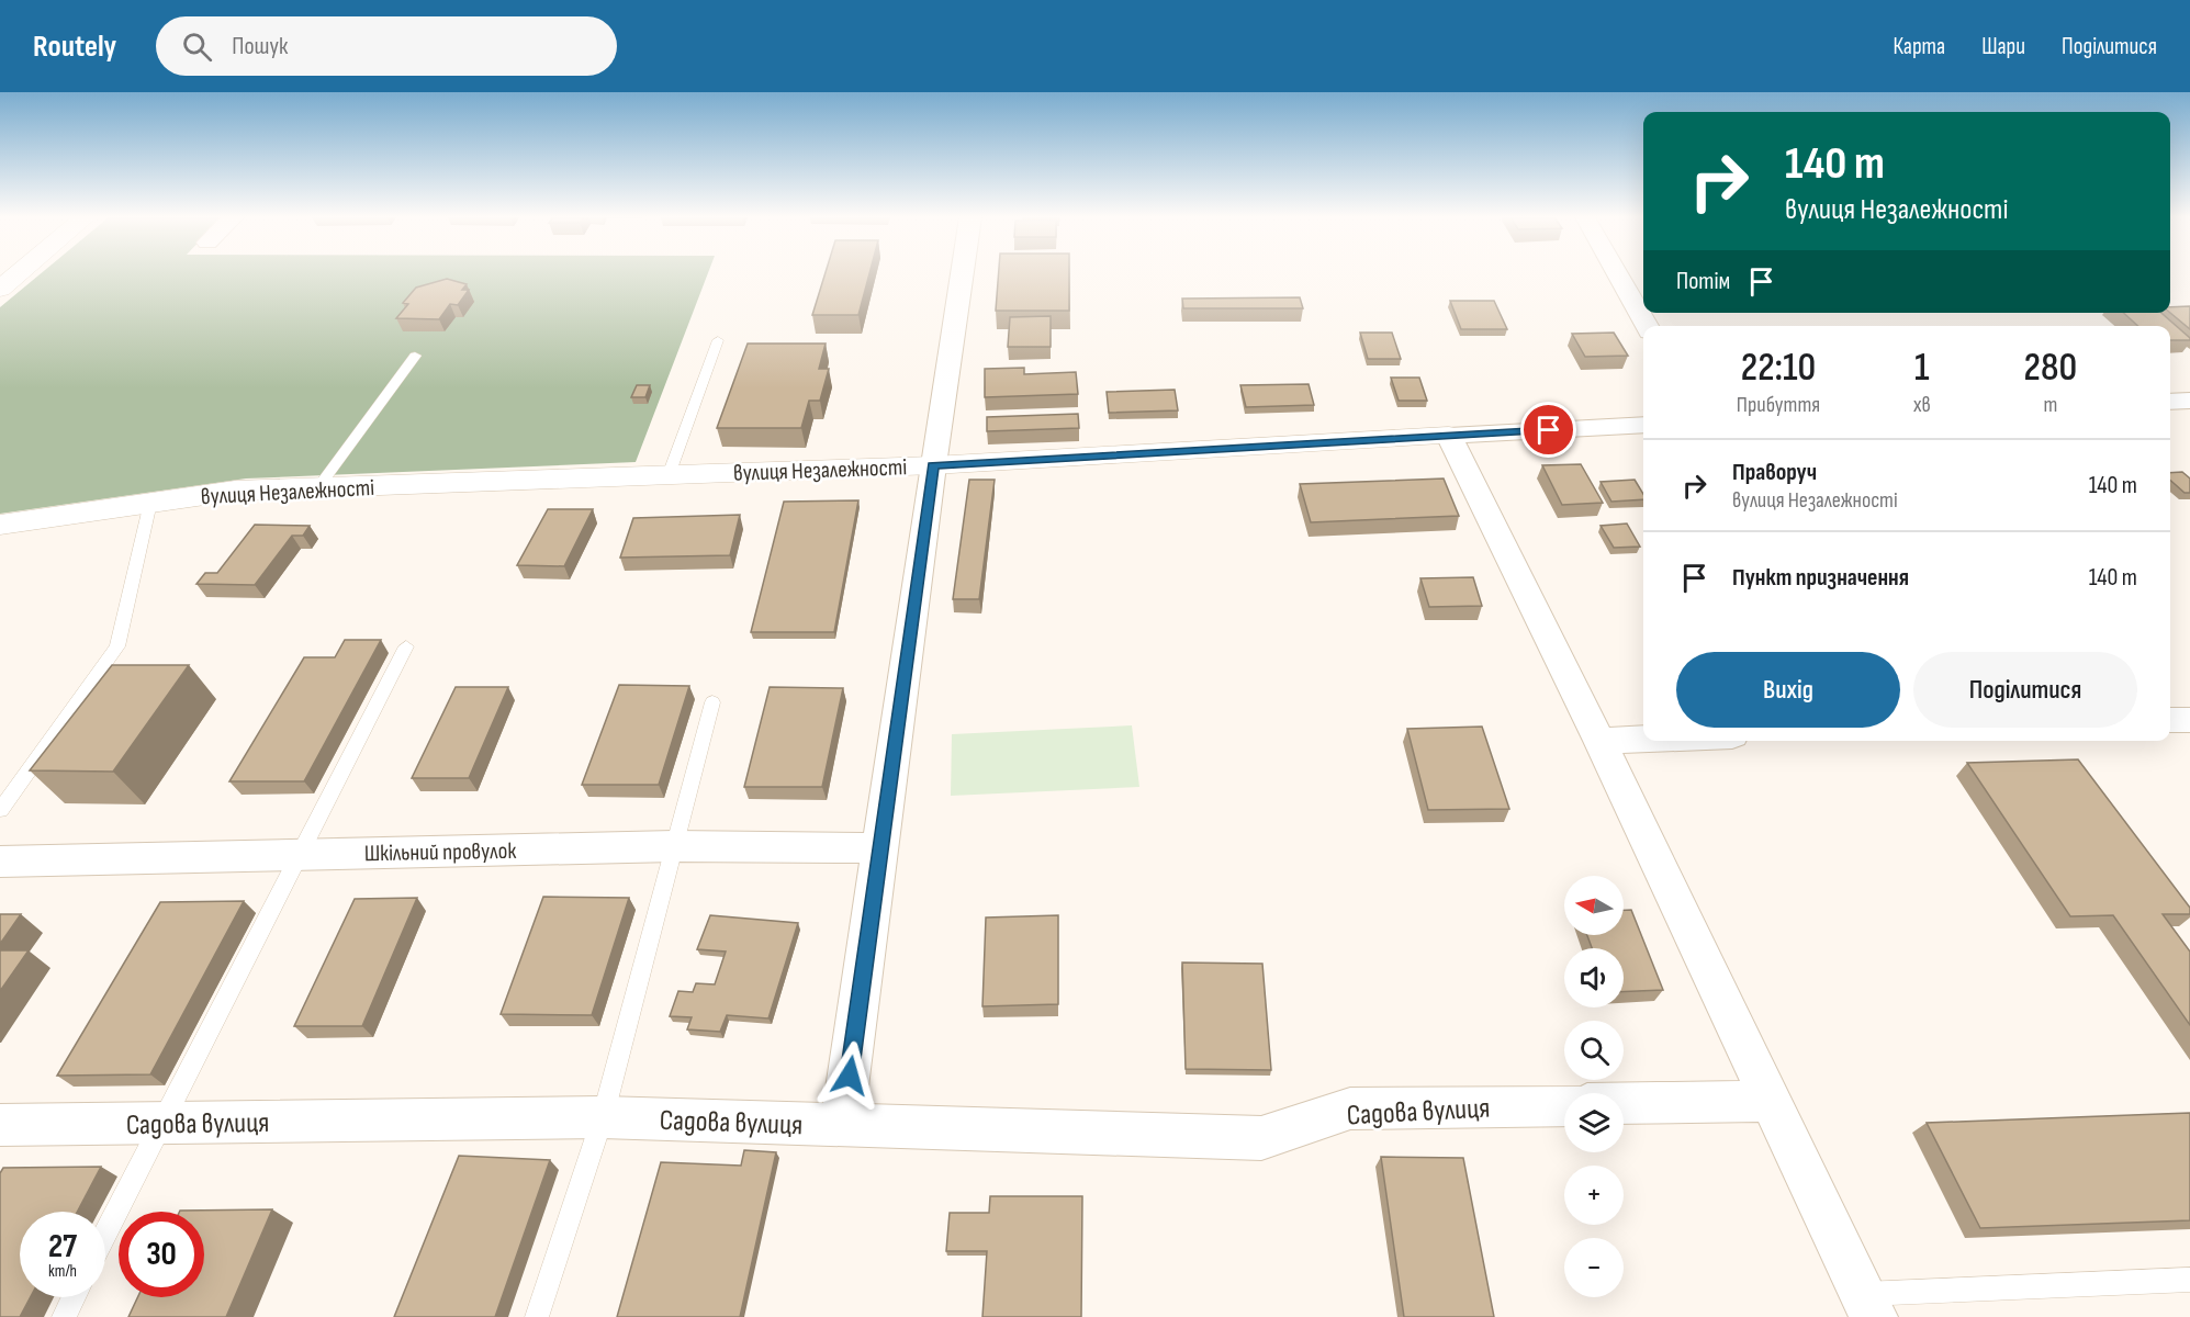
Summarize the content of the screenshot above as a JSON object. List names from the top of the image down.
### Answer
{
  "streets": {
    "street": ["вулиця Незалежності", "Шкільний провулок", "Садова вулиця"]
  },
  "north": "left",
  "page": {
    "header": "Routely",
    "search": "Пошук",
    "nav": ["Карта", "Шари", "Поділитися"],
    "turn": ["140 m", "вулиця Незалежності"],
    "then": "Потім",
    "eta": [
      "22:10",
      "Прибуття",
      "1",
      "хв",
      "280",
      "m"
    ],
    "list": [
      {
        "name": "Праворуч",
        "note": "вулиця Незалежності",
        "value": "140 m"
      },
      {
        "name": "Пункт призначення",
        "value": "140 m"
      }
    ],
    "buttons": ["Вихід", "Поділитися"],
    "map_buttons": ["+", "−"],
    "speed": "27 km/h",
    "limit": "30"
  }
}
